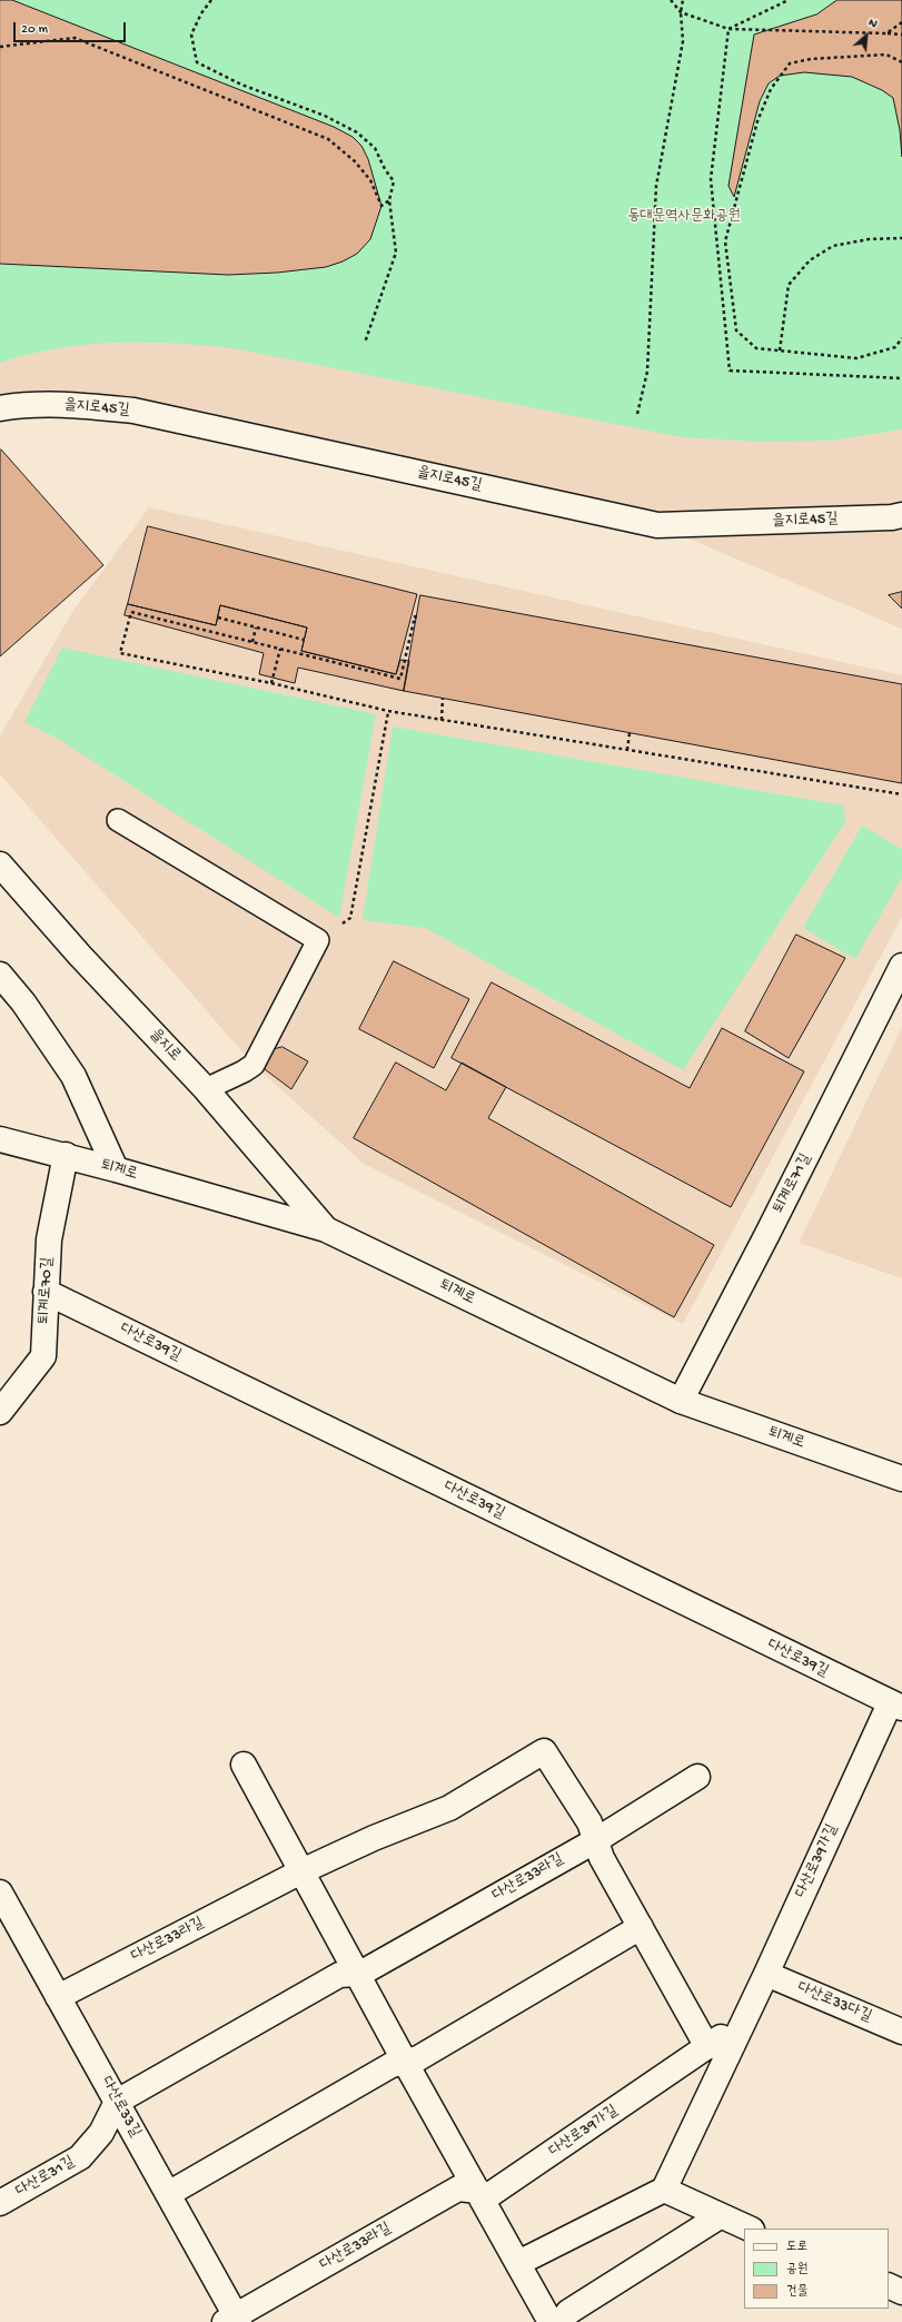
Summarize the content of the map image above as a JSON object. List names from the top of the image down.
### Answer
{
  "streets": {
    "street": [
      "을지로45길",
      "을지로",
      "퇴계로",
      "퇴계로71길",
      "퇴계로70길",
      "다산로39길",
      "다산로39가길",
      "다산로33라길",
      "다산로33다길",
      "다산로33길",
      "다산로31길"
    ]
  },
  "crossings": [
    ["을지로", "퇴계로"],
    ["퇴계로", "퇴계로71길"],
    ["퇴계로", "퇴계로70길"],
    ["퇴계로70길", "다산로39길"],
    ["다산로39길", "다산로39가길"],
    ["다산로39가길", "다산로33라길"],
    ["다산로39가길", "다산로33다길"],
    ["다산로33라길", "다산로33길"],
    ["다산로33라길", "다산로31길"],
    ["다산로33길", "다산로31길"]
  ],
  "parks": ["동대문역사문화공원"],
  "legend": ["도로", "공원", "건물"],
  "scale_bar": "20 m",
  "north": "top right"
}
